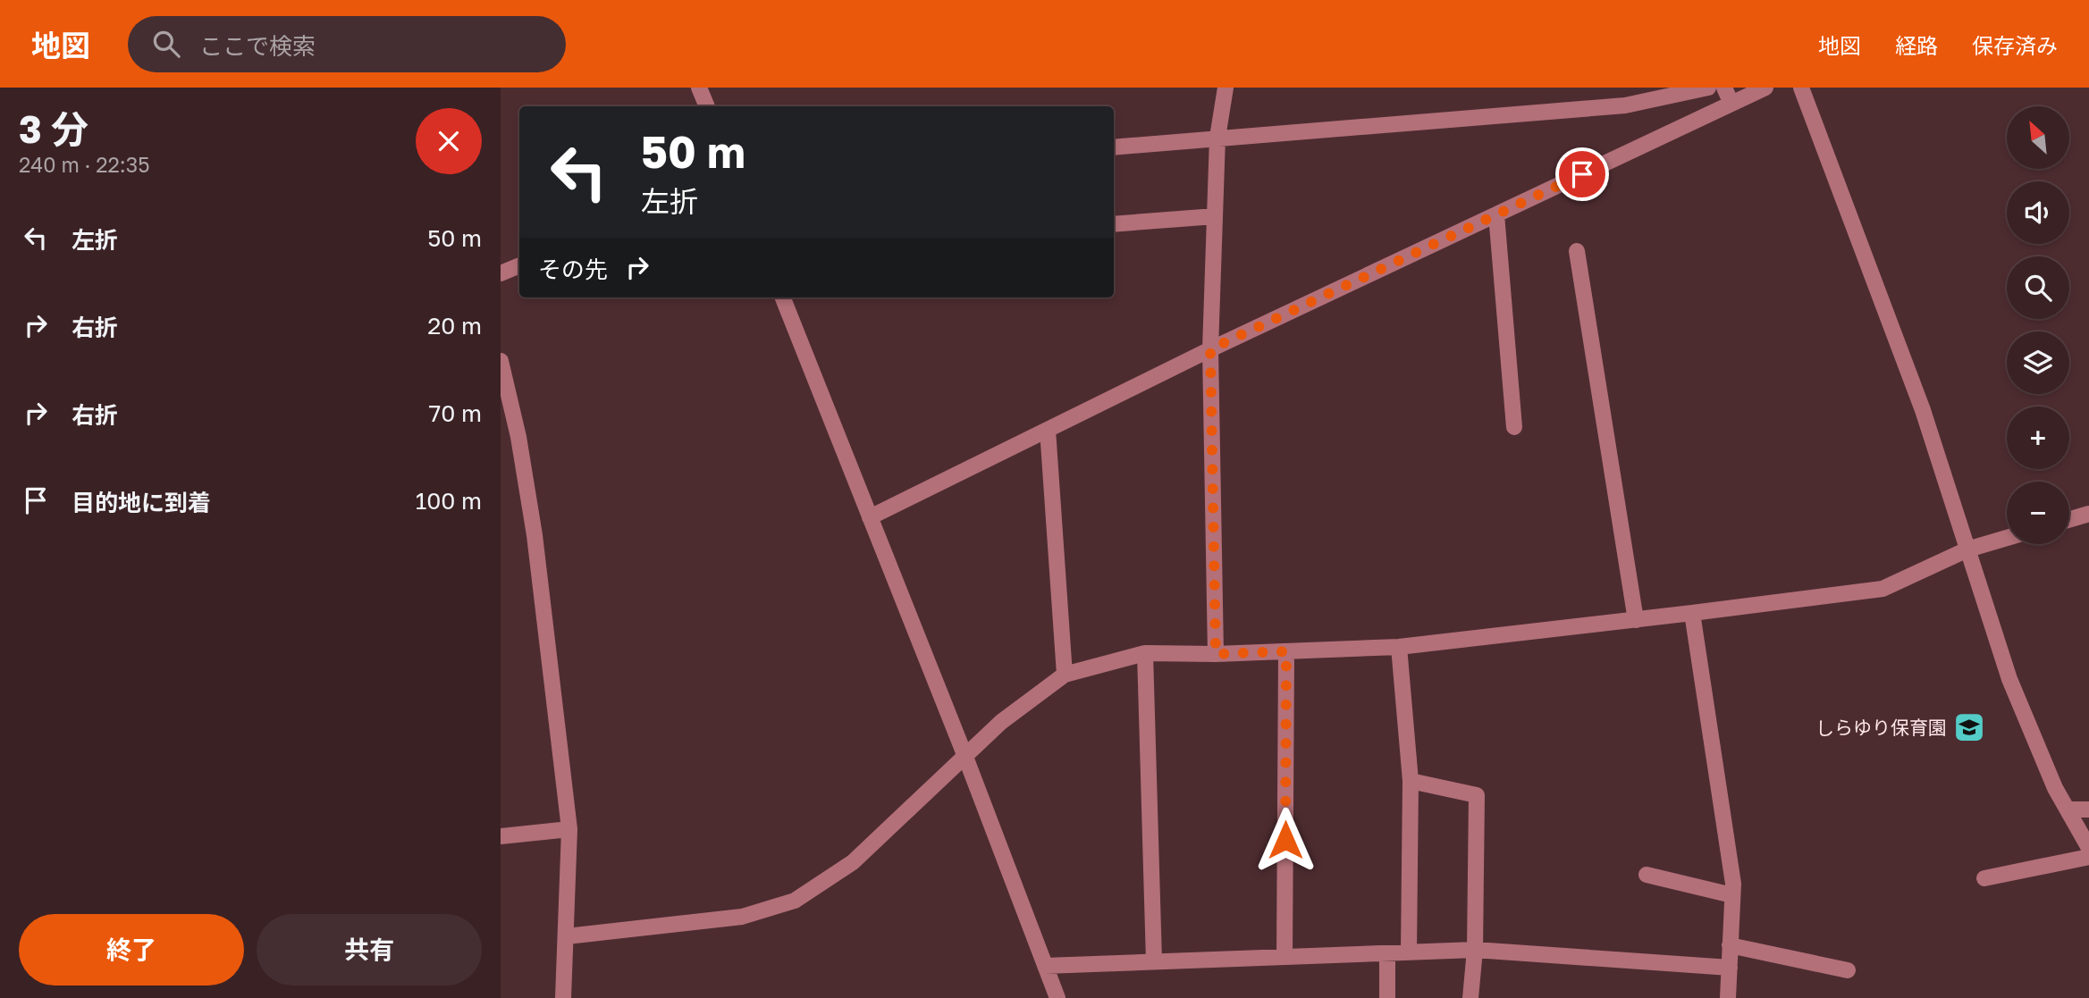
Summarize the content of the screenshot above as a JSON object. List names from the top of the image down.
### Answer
{
  "places": {
    "school or university": ["しらゆり保育園"]
  },
  "north": "top left",
  "page": {
    "header": "地図",
    "search": "ここで検索",
    "nav": ["地図", "経路", "保存済み"],
    "heading": ["3 分", "240 m · 22:35"],
    "map_buttons": ["+", "−"],
    "turn": ["50 m", "左折"],
    "list": [
      {
        "name": "左折",
        "value": "50 m"
      },
      {
        "name": "右折",
        "value": "20 m"
      },
      {
        "name": "右折",
        "value": "70 m"
      },
      {
        "name": "目的地に到着",
        "value": "100 m"
      }
    ],
    "then": "その先",
    "buttons": ["終了", "共有"]
  }
}
